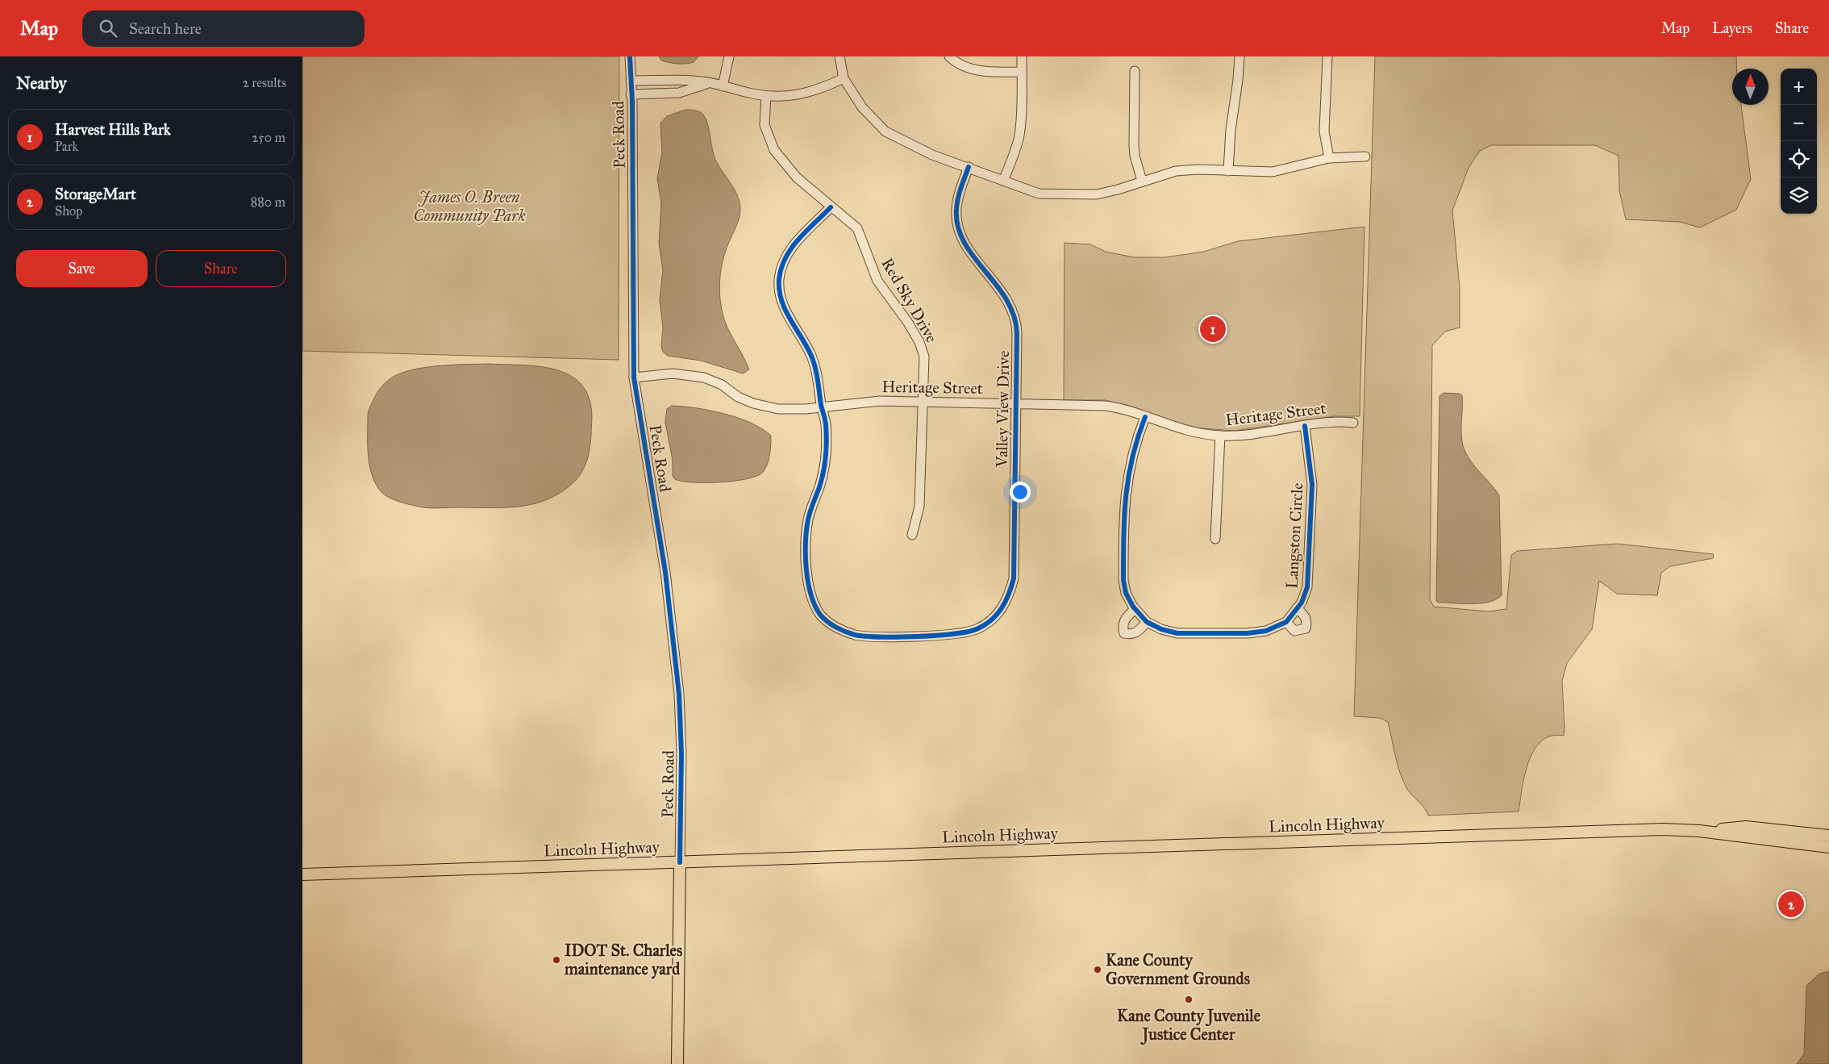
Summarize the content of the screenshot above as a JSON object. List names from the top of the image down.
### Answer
{
  "streets": {
    "main road": ["Peck Road", "Lincoln Highway"],
    "street": [
      "Red Sky Drive",
      "Heritage Street",
      "Valley View Drive",
      "Langston Circle"
    ]
  },
  "crossings": [
    ["Peck Road", "Heritage Street"],
    ["Peck Road", "Lincoln Highway"],
    ["Red Sky Drive", "Heritage Street"],
    ["Red Sky Drive", "Valley View Drive"],
    ["Heritage Street", "Valley View Drive"],
    ["Heritage Street", "Langston Circle"]
  ],
  "parks": ["James O. Breen Community Park"],
  "places": ["IDOT St. Charles maintenance yard", "Kane County Government Grounds", "Kane County Juvenile Justice Center"],
  "north": "top",
  "page": {
    "header": "Map",
    "search": "Search here",
    "nav": ["Map", "Layers", "Share"],
    "heading": ["Nearby", "2 results"],
    "map_buttons": ["+", "−"],
    "list": [
      {
        "mark": "1",
        "name": "Harvest Hills Park",
        "note": "Park",
        "value": "250 m"
      },
      {
        "mark": "2",
        "name": "StorageMart",
        "note": "Shop",
        "value": "880 m"
      }
    ],
    "buttons": ["Save", "Share"],
    "pins": ["1", "2"]
  }
}
